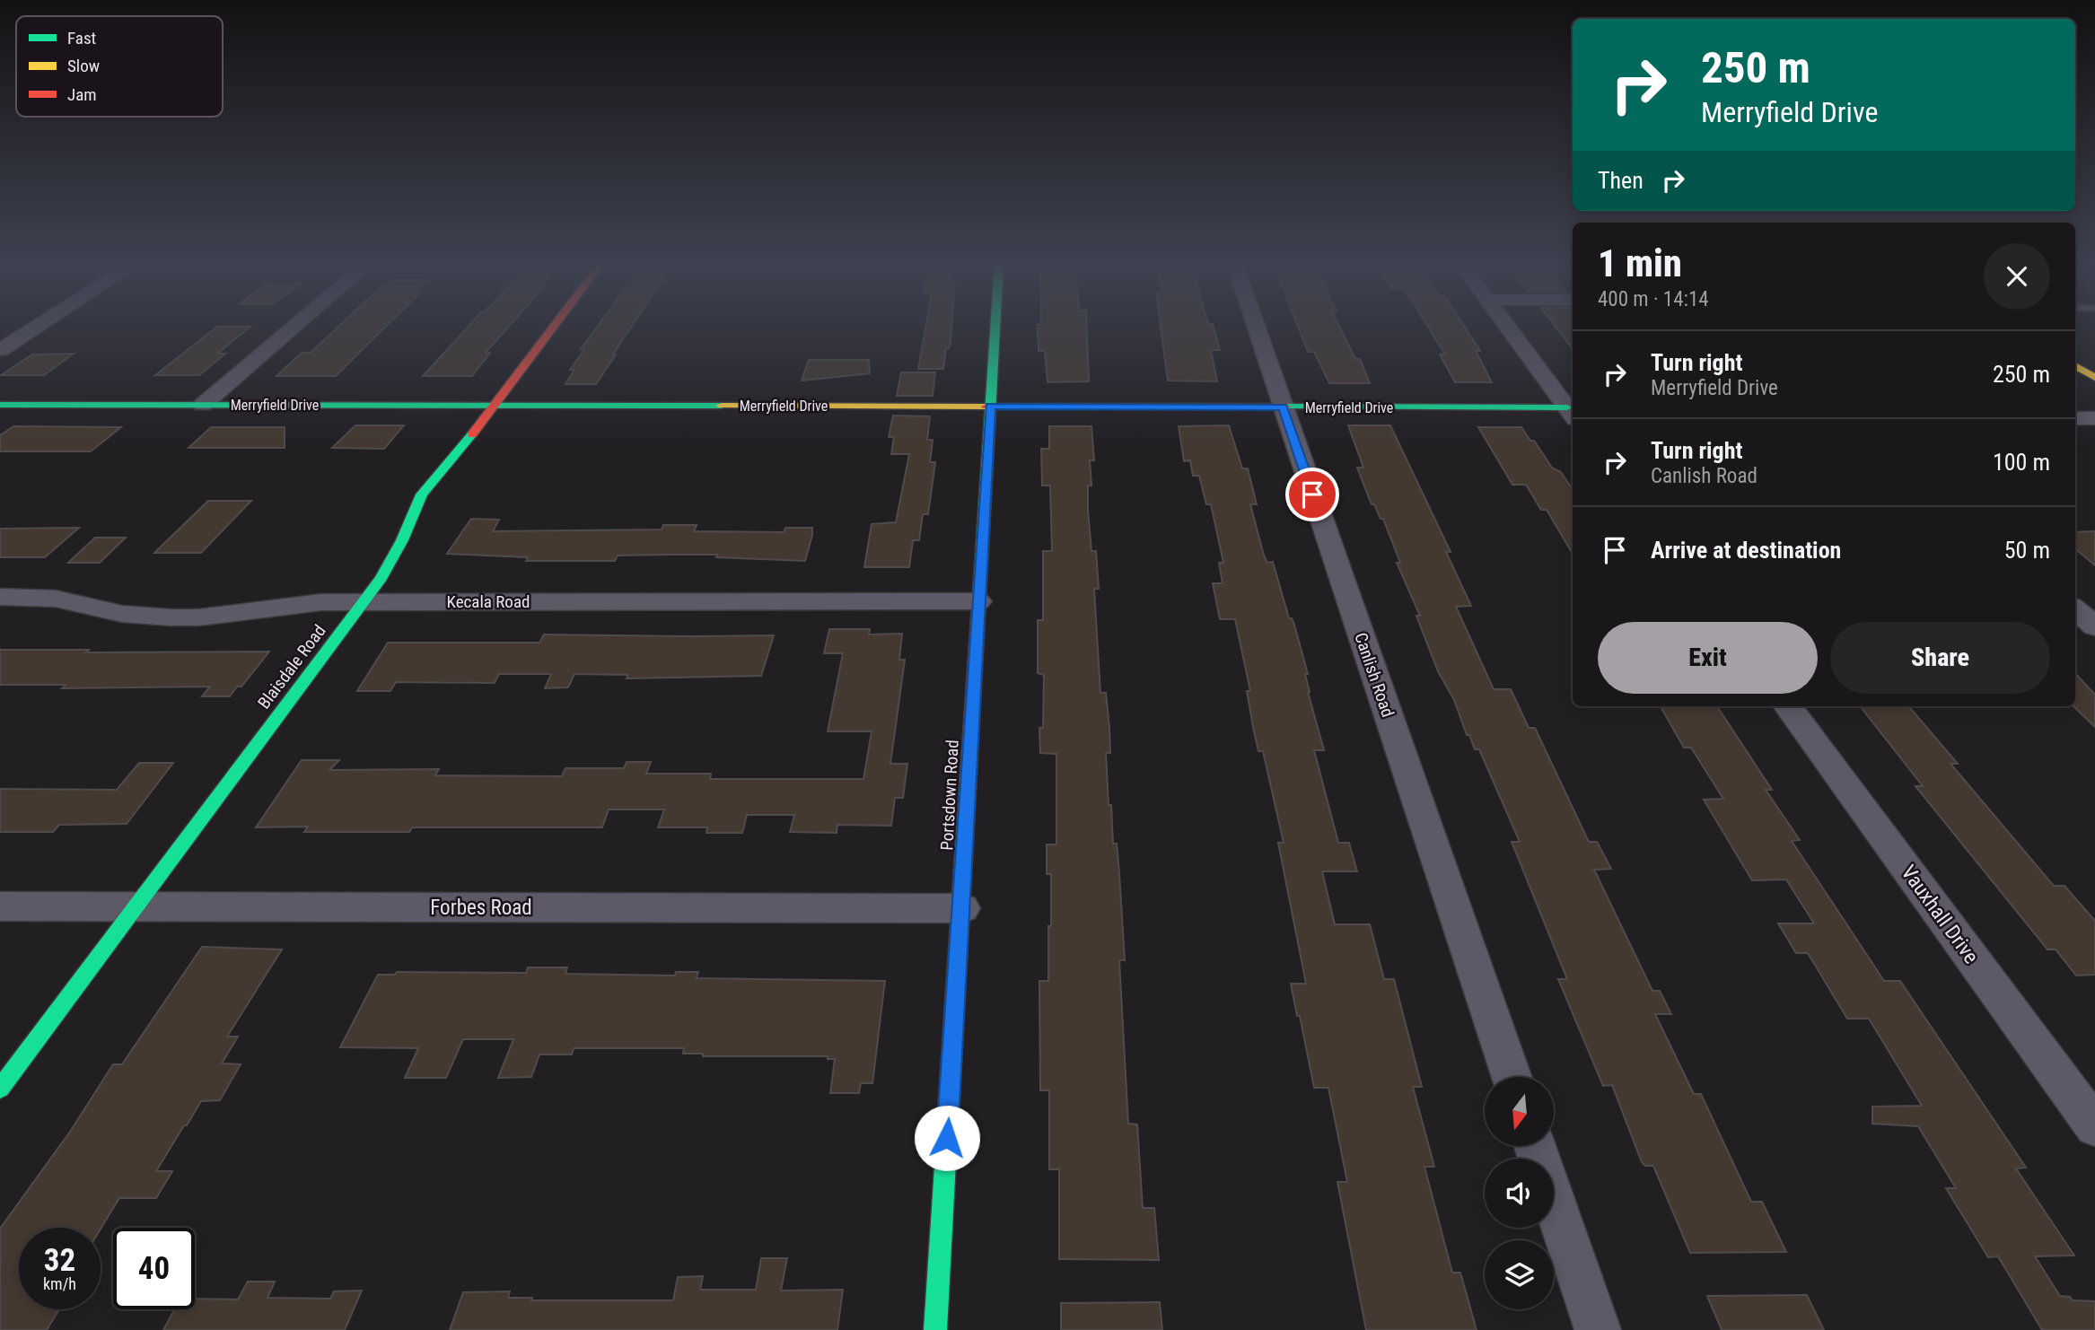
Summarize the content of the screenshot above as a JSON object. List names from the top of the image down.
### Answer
{
  "streets": {
    "street": [
      "Merryfield Drive",
      "Kecala Road",
      "Blaisdale Road",
      "Canlish Road",
      "Portsdown Road",
      "Forbes Road",
      "Vauxhall Drive"
    ]
  },
  "crossings": [
    ["Merryfield Drive", "Blaisdale Road"],
    ["Merryfield Drive", "Canlish Road"],
    ["Merryfield Drive", "Portsdown Road"],
    ["Kecala Road", "Blaisdale Road"],
    ["Kecala Road", "Portsdown Road"],
    ["Blaisdale Road", "Forbes Road"],
    ["Portsdown Road", "Forbes Road"]
  ],
  "legend": ["Fast", "Slow", "Jam"],
  "north": "bottom",
  "page": {
    "turn": ["250 m", "Merryfield Drive"],
    "then": "Then",
    "heading": ["1 min", "400 m · 14:14"],
    "list": [
      {
        "name": "Turn right",
        "note": "Merryfield Drive",
        "value": "250 m"
      },
      {
        "name": "Turn right",
        "note": "Canlish Road",
        "value": "100 m"
      },
      {
        "name": "Arrive at destination",
        "value": "50 m"
      }
    ],
    "buttons": ["Exit", "Share"],
    "speed": "32 km/h",
    "limit": "40"
  }
}
